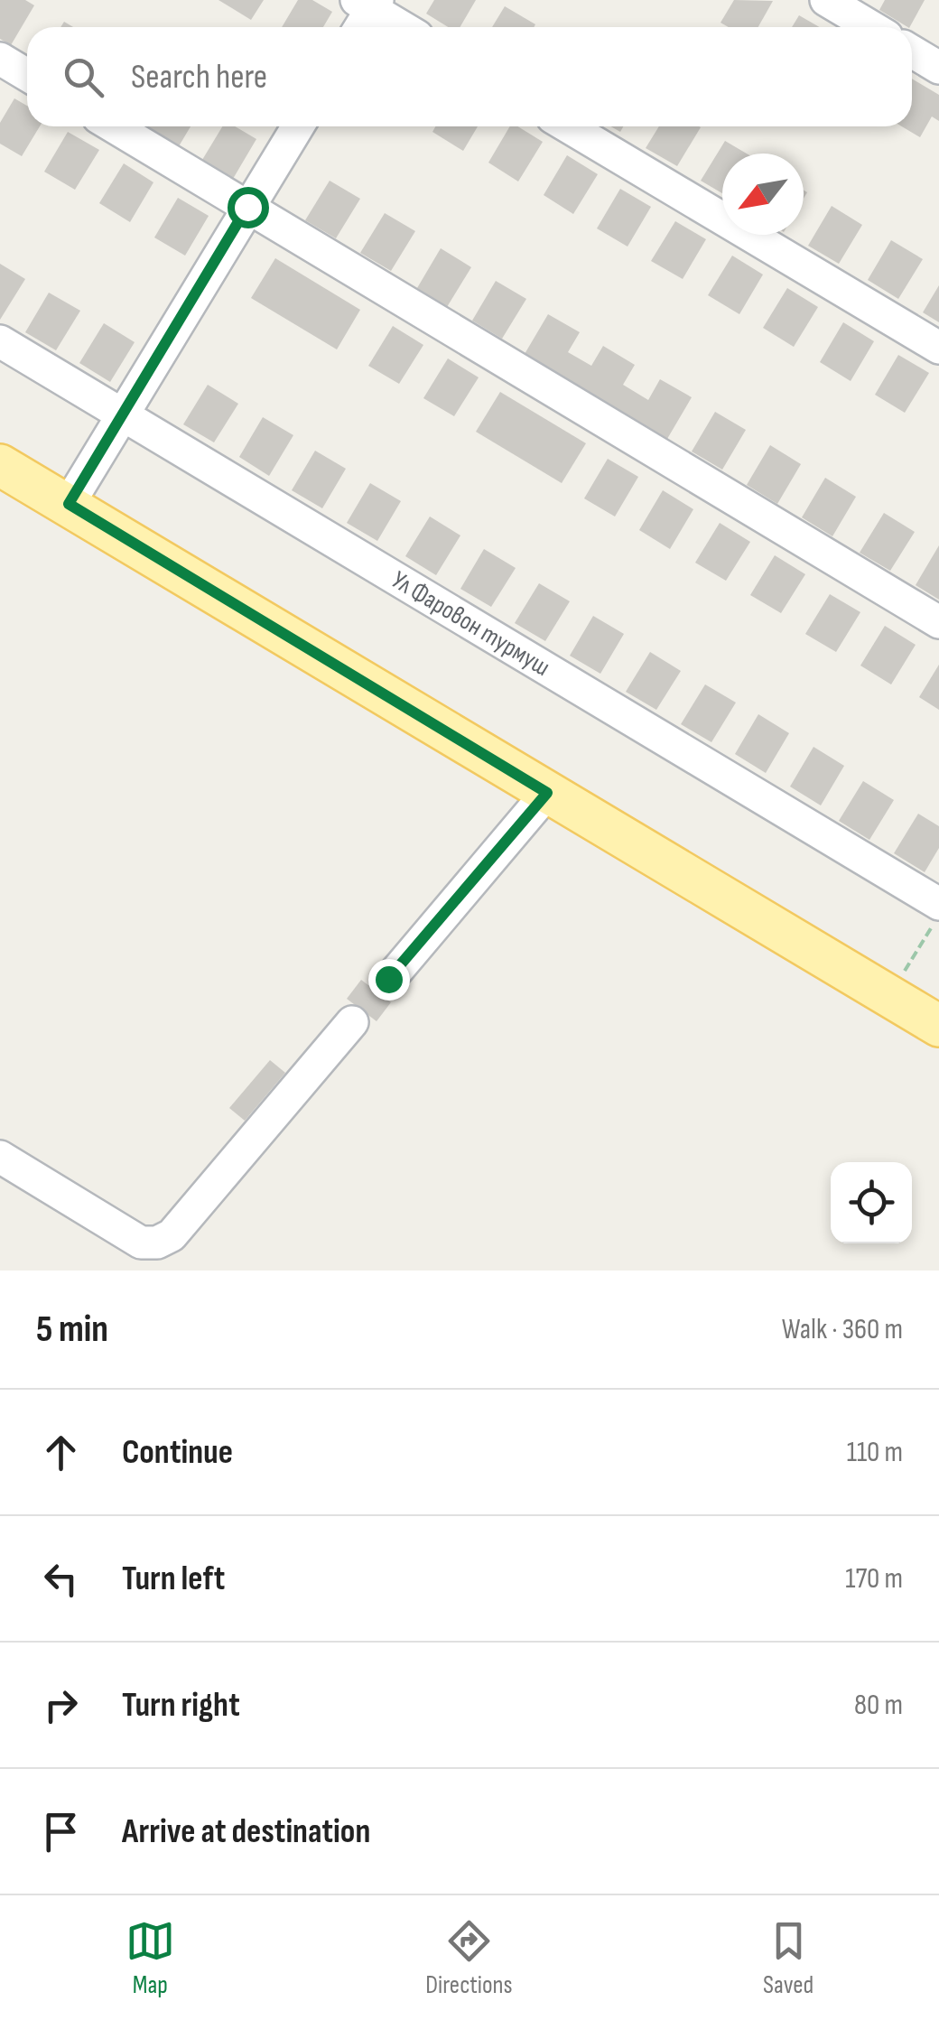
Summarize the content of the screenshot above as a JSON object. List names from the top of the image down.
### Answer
{
  "streets": {
    "street": ["Ул Фаровон турмуш"]
  },
  "north": "bottom left",
  "page": {
    "search": "Search here",
    "heading": ["5 min", "Walk · 360 m"],
    "list": [
      ["Continue", "110 m"],
      ["Turn left", "170 m"],
      ["Turn right", "80 m"],
      "Arrive at destination"
    ],
    "nav": ["Map", "Directions", "Saved"]
  }
}
